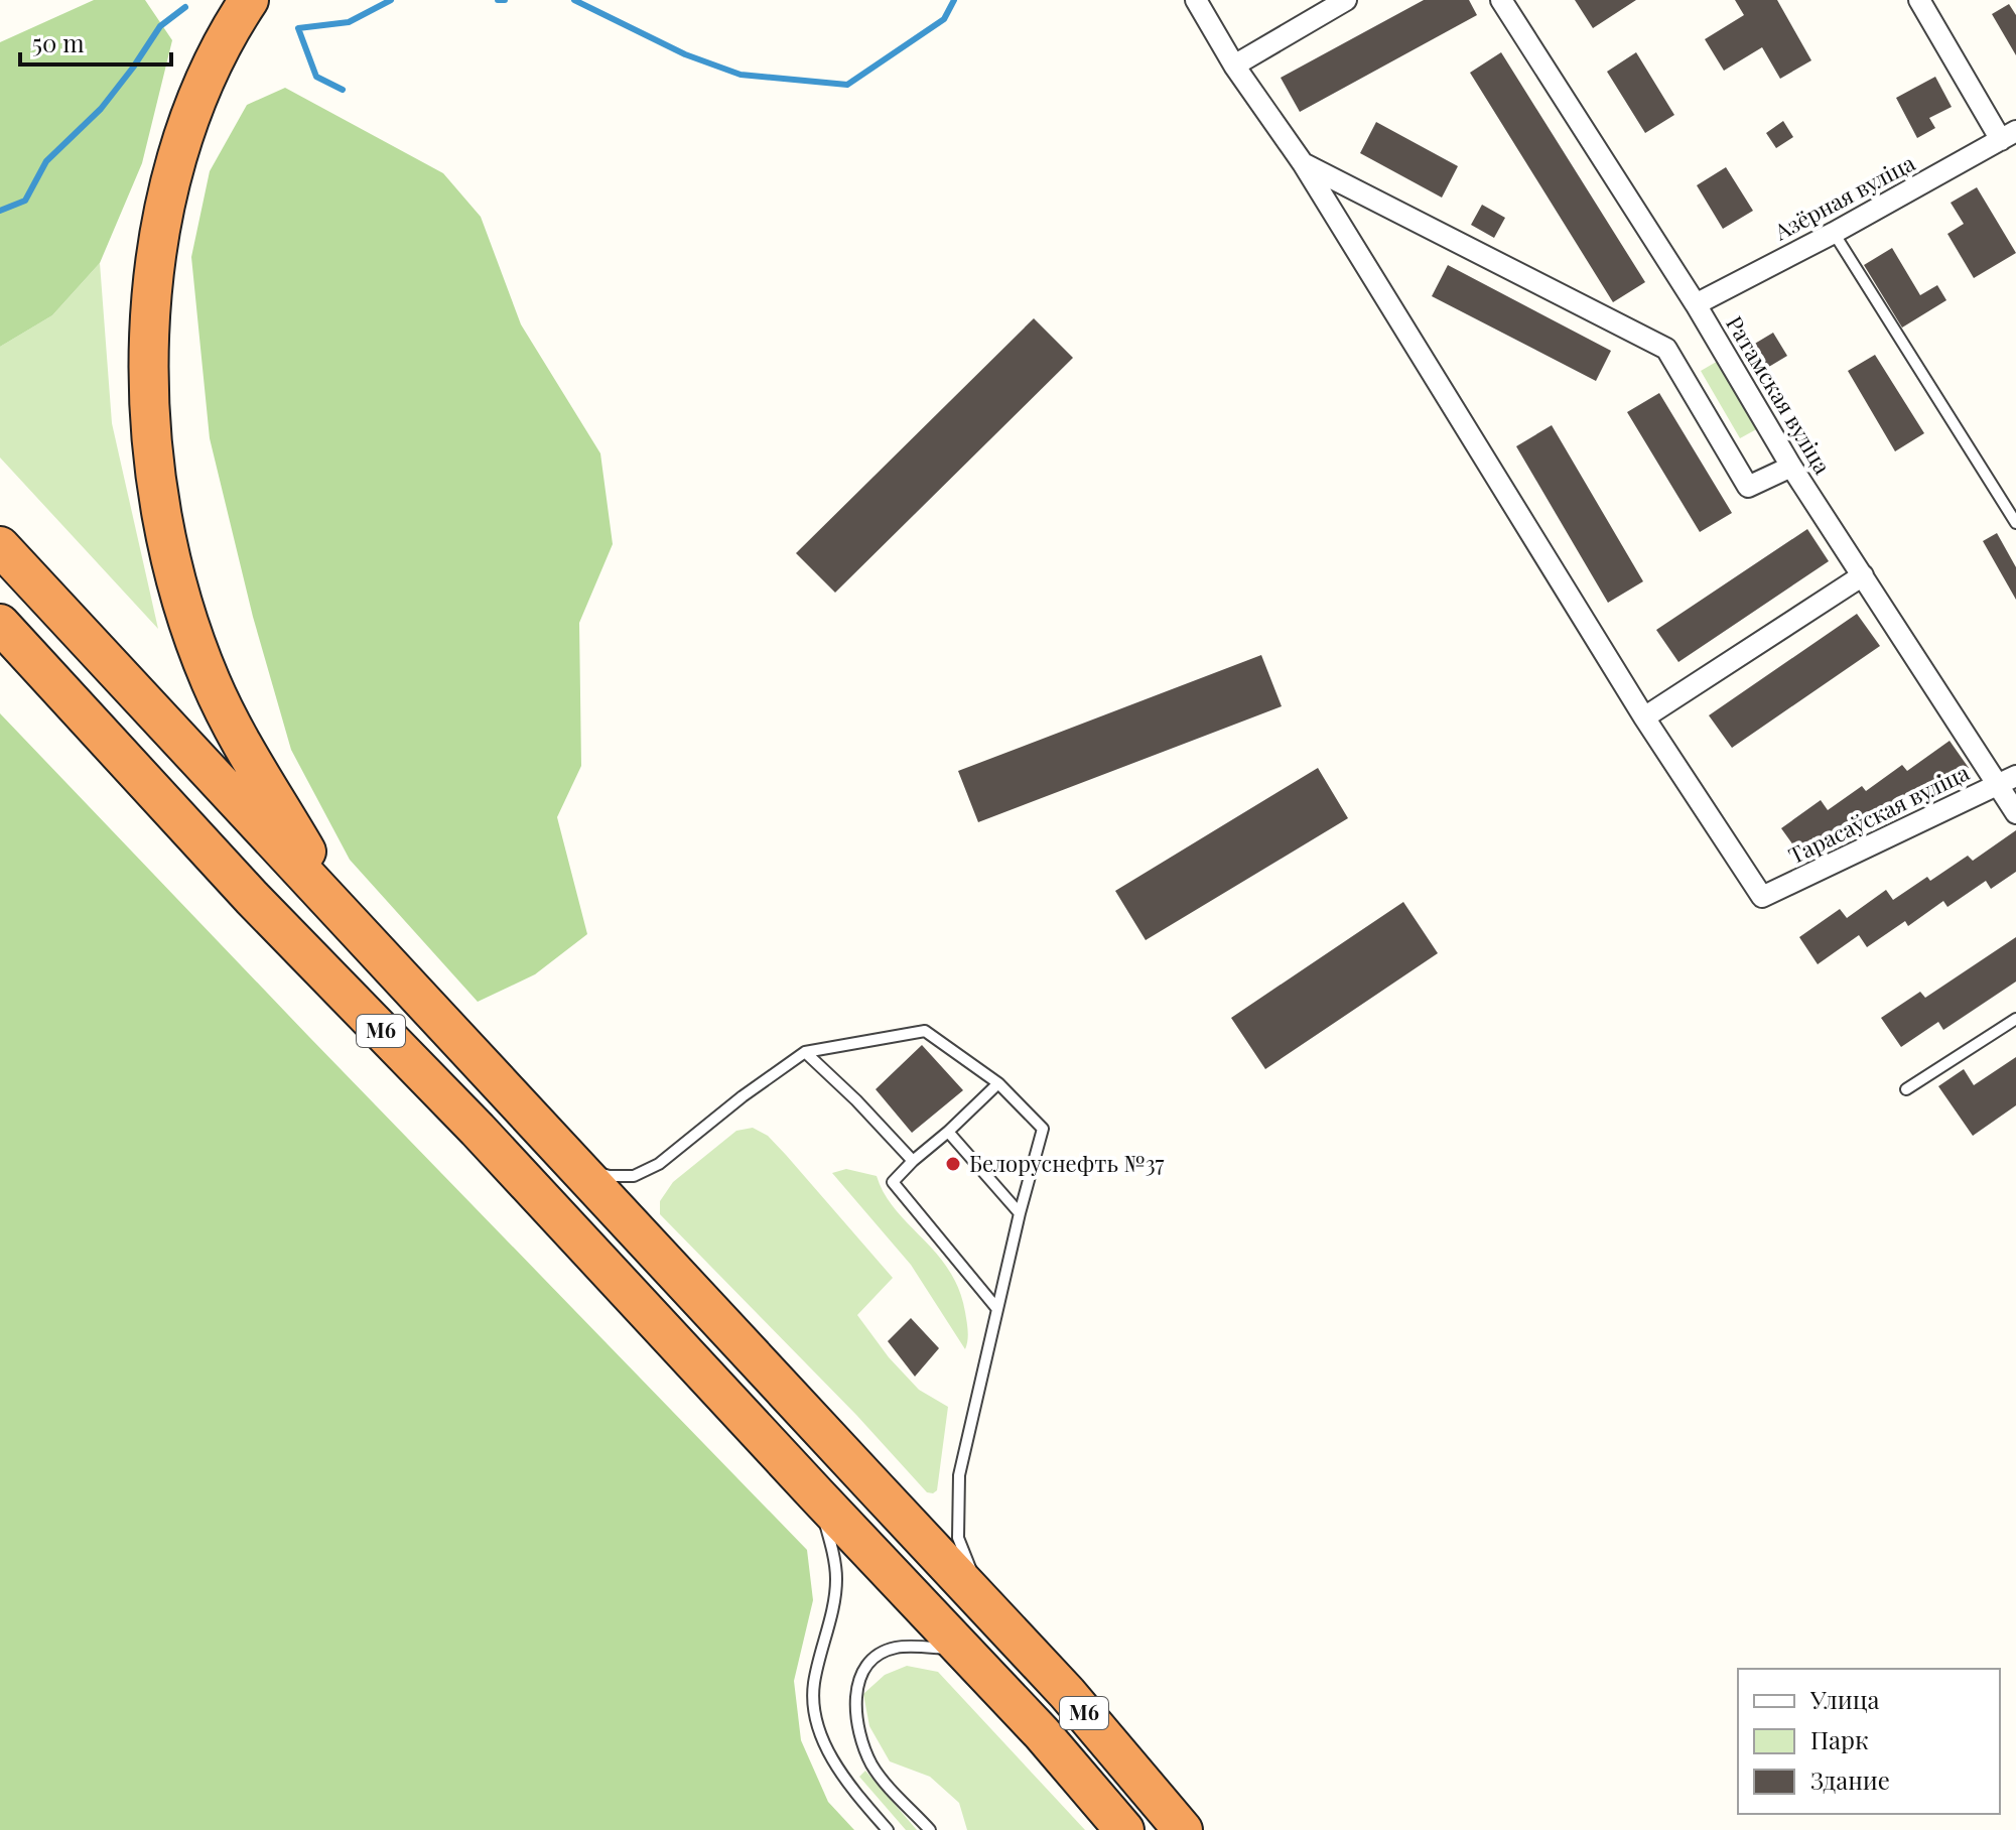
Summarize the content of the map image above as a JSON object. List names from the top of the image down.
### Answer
{
  "streets": {
    "highway": ["М6"],
    "street": ["Азёрная вуліца", "Ратамская вуліца", "Тарасаўская вуліца"]
  },
  "crossings": [
    ["Азёрная вуліца", "Ратамская вуліца"],
    ["Ратамская вуліца", "Тарасаўская вуліца"]
  ],
  "places": ["Белоруснефть №37"],
  "legend": ["Улица", "Парк", "Здание"],
  "scale_bar": "50 m"
}
